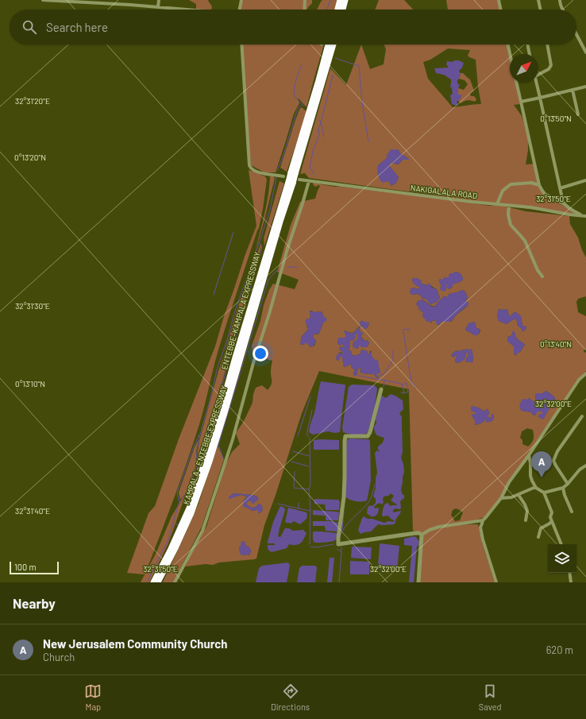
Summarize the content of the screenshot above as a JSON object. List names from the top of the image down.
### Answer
{
  "streets": {
    "highway": ["ENTEBBE–KAMPALA EXPRESSWAY", "KAMPALA - ENTEBBE EXPRESSWAY"],
    "street": ["NAKIGALALA ROAD"]
  },
  "crossings": [
    ["ENTEBBE–KAMPALA EXPRESSWAY", "KAMPALA - ENTEBBE EXPRESSWAY"]
  ],
  "scale_bar": "100 m",
  "north": "top right",
  "page": {
    "search": "Search here",
    "pins": "A",
    "scale": "100 m",
    "heading": "Nearby",
    "list": [
      {
        "mark": "A",
        "name": "New Jerusalem Community Church",
        "note": "Church",
        "value": "620 m"
      }
    ],
    "nav": ["Map", "Directions", "Saved"]
  },
  "coordinates": [
    "32°31'20\"E",
    "0°13'50\"N",
    "0°13'20\"N",
    "32°31'50\"E",
    "32°31'30\"E",
    "0°13'40\"N",
    "0°13'10\"N",
    "32°32'00\"E",
    "32°31'40\"E"
  ]
}
